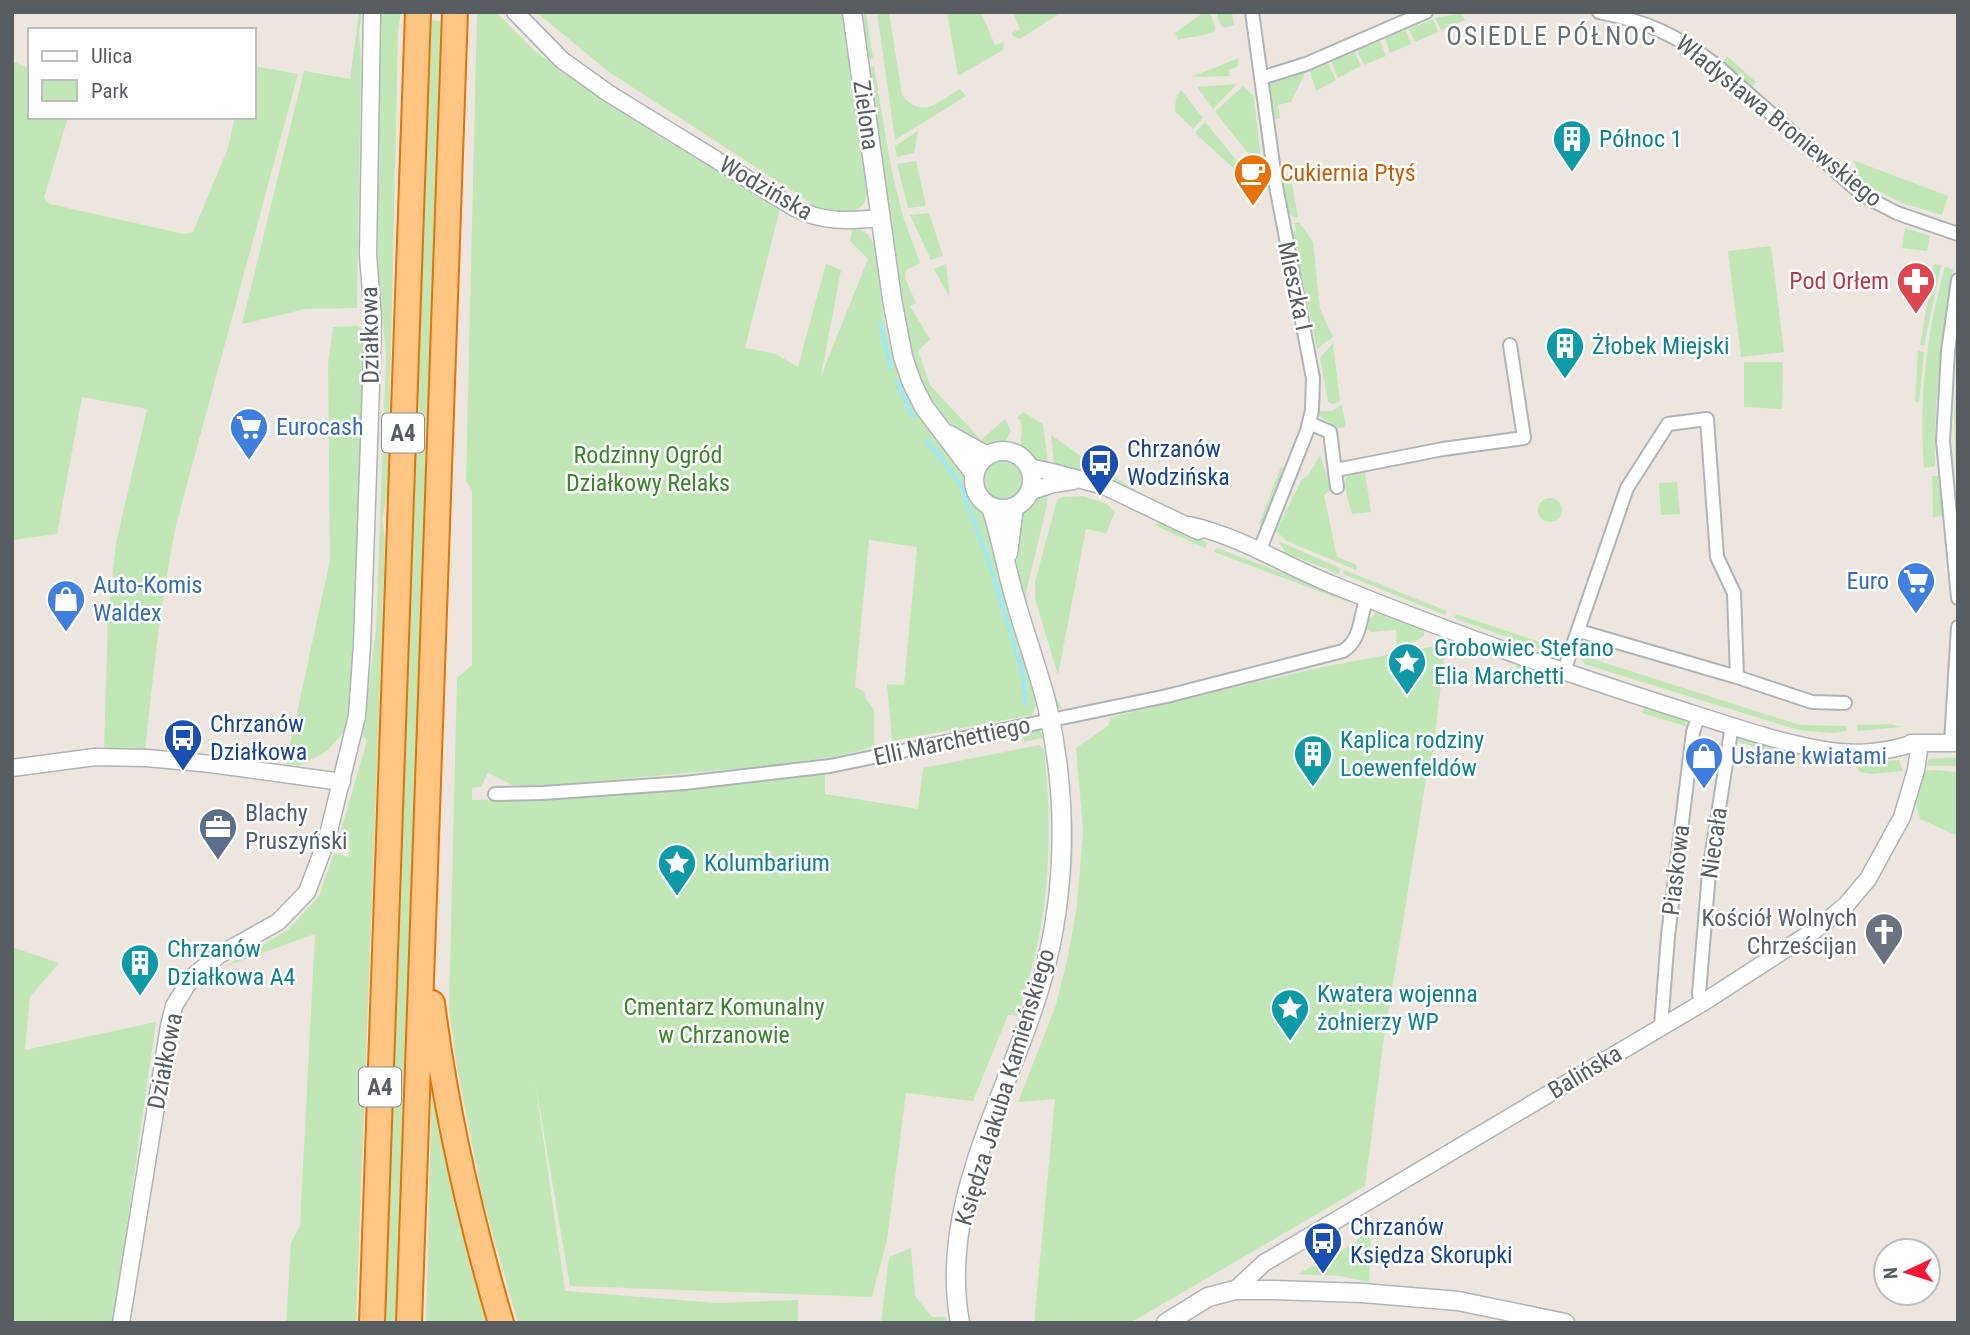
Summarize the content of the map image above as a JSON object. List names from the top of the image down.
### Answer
{
  "streets": {
    "highway": ["A4"],
    "main road": ["Zielona", "Balińska", "Księdza Jakuba Kamieńskiego"],
    "street": [
      "Władysława Broniewskiego",
      "Wodzińska",
      "Mieszka I",
      "Działkowa",
      "Elli Marchettiego",
      "Niecała",
      "Piaskowa"
    ]
  },
  "crossings": [
    ["Zielona", "Wodzińska"],
    ["Elli Marchettiego", "Księdza Jakuba Kamieńskiego"],
    ["Niecała", "Balińska"],
    ["Piaskowa", "Balińska"]
  ],
  "districts": ["OSIEDLE PÓŁNOC"],
  "parks": ["Rodzinny Ogród Działkowy Relaks", "Cmentarz Komunalny w Chrzanowie"],
  "places": {
    "building": [
      "Północ 1",
      "Żłobek Miejski",
      "Kaplica rodziny Loewenfeldów",
      "Chrzanów Działkowa A4"
    ],
    "cafe": ["Cukiernia Ptyś"],
    "pharmacy": ["Pod Orłem"],
    "supermarket": ["Eurocash", "Euro"],
    "bus stop": ["Chrzanów Wodzińska", "Chrzanów Działkowa", "Chrzanów Księdza Skorupki"],
    "shop": ["Auto-Komis Waldex", "Usłane kwiatami"],
    "place": ["Grobowiec Stefano Elia Marchetti", "Kolumbarium", "Kwatera wojenna żołnierzy WP"],
    "office": ["Blachy Pruszyński"],
    "church": ["Kościół Wolnych Chrześcijan"]
  },
  "legend": ["Ulica", "Park"],
  "north": "left"
}
